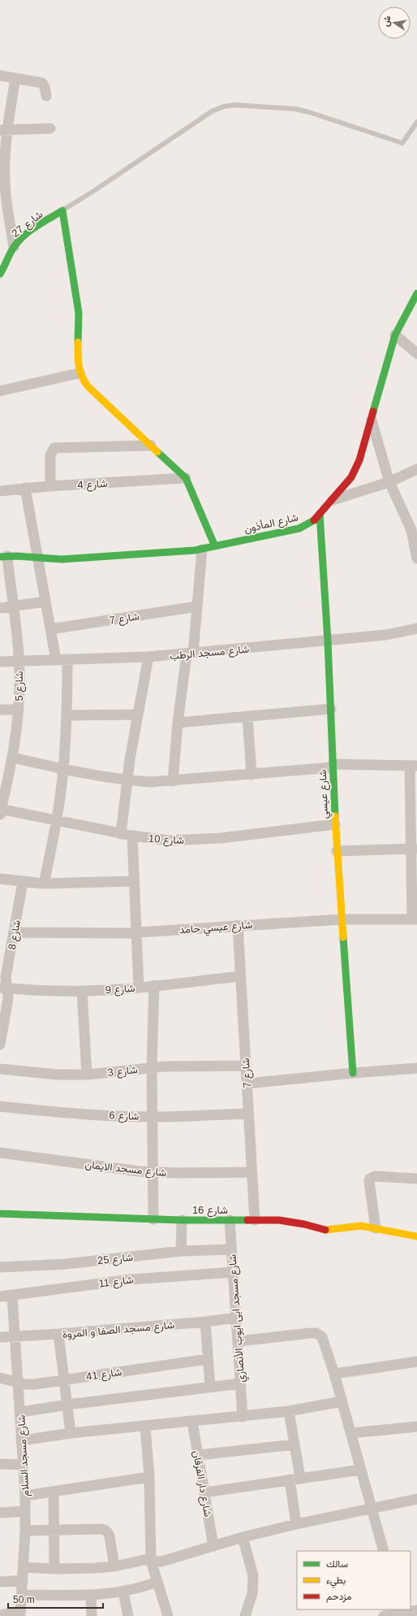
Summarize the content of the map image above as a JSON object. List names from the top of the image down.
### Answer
{
  "streets": {
    "street": [
      "شارع 27",
      "شارع 4",
      "شارع المأذون",
      "شارع 7",
      "شارع مسجد الرطب",
      "شارع 5",
      "شارع عيسي",
      "شارع 10",
      "شارع عيسي حامد",
      "شارع 8",
      "شارع 9",
      "شارع 3",
      "شارع 6",
      "شارع مسجد الايمان",
      "شارع 16",
      "شارع 25",
      "شارع 11",
      "شارع مسجد ابى ايوب الأنصاري",
      "شارع مسجد الصفا و المروة",
      "شارع 41",
      "شارع مسجد السلام",
      "شارع دار الفرقان"
    ]
  },
  "crossings": [
    ["شارع المأذون", "شارع 5"],
    ["شارع المأذون", "شارع عيسي"],
    ["شارع 7", "شارع عيسي حامد"],
    ["شارع 7", "شارع 9"],
    ["شارع 7", "شارع 3"],
    ["شارع 7", "شارع 6"],
    ["شارع 7", "شارع مسجد الايمان"],
    ["شارع 7", "شارع 16"],
    ["شارع مسجد الرطب", "شارع 5"],
    ["شارع مسجد الرطب", "شارع عيسي"],
    ["شارع 5", "شارع 10"],
    ["شارع عيسي", "شارع 10"],
    ["شارع عيسي", "شارع عيسي حامد"],
    ["شارع عيسي حامد", "شارع 8"],
    ["شارع 8", "شارع 9"],
    ["شارع 16", "شارع مسجد ابى ايوب الأنصاري"],
    ["شارع 25", "شارع مسجد ابى ايوب الأنصاري"],
    ["شارع 11", "شارع مسجد ابى ايوب الأنصاري"],
    ["شارع 11", "شارع مسجد السلام"],
    ["شارع مسجد ابى ايوب الأنصاري", "شارع مسجد الصفا و المروة"],
    ["شارع مسجد الصفا و المروة", "شارع مسجد السلام"],
    ["شارع 41", "شارع مسجد السلام"]
  ],
  "legend": ["سالك", "بطيء", "مزدحم"],
  "scale_bar": "50 m",
  "north": "left"
}
